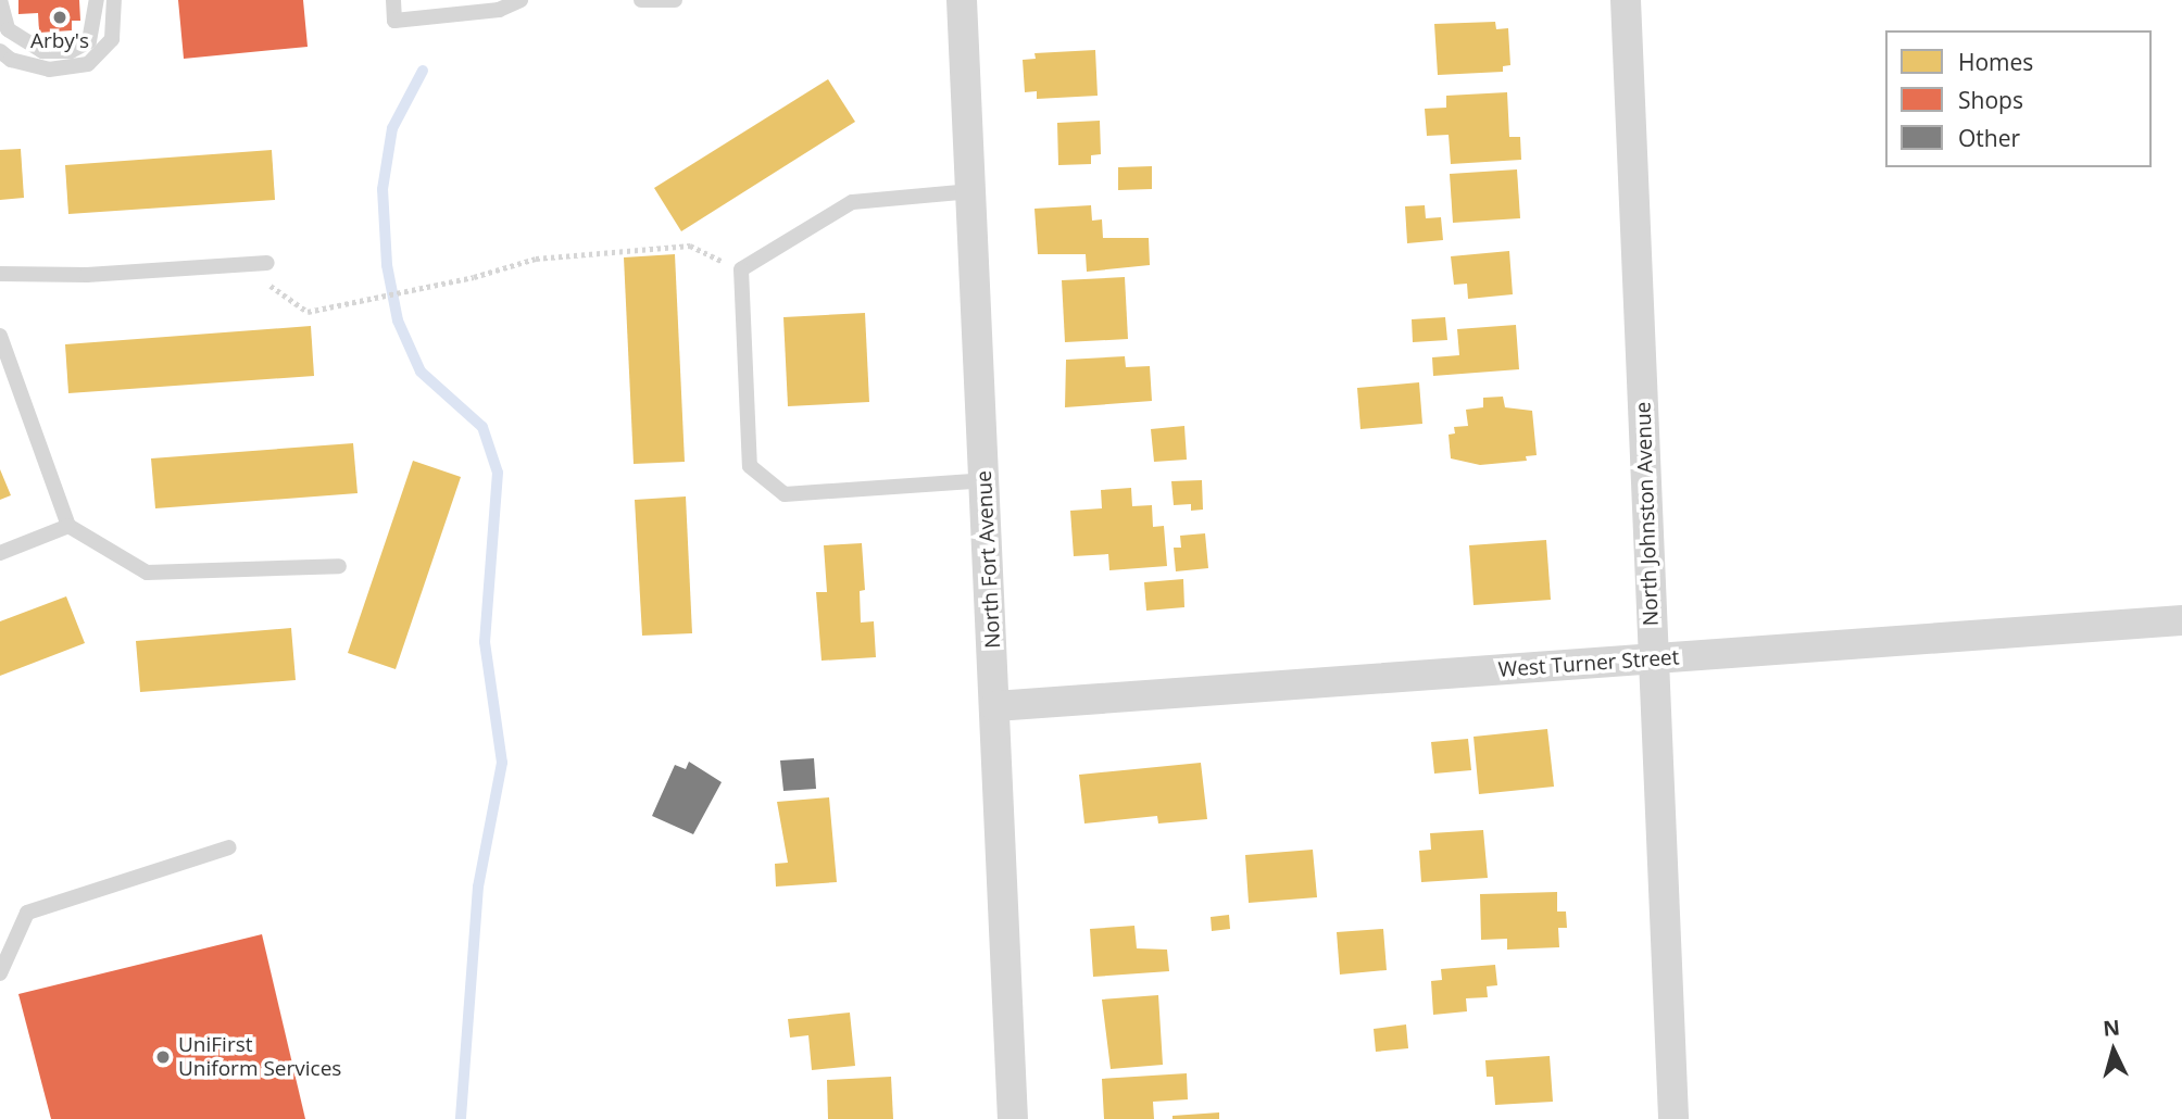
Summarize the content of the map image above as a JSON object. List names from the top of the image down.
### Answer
{
  "streets": {
    "street": ["North Johnston Avenue", "North Fort Avenue", "West Turner Street"]
  },
  "crossings": [
    ["North Johnston Avenue", "West Turner Street"],
    ["North Fort Avenue", "West Turner Street"]
  ],
  "places": ["Arby's", "UniFirst Uniform Services"],
  "legend": ["Homes", "Shops", "Other"],
  "north": "top"
}
